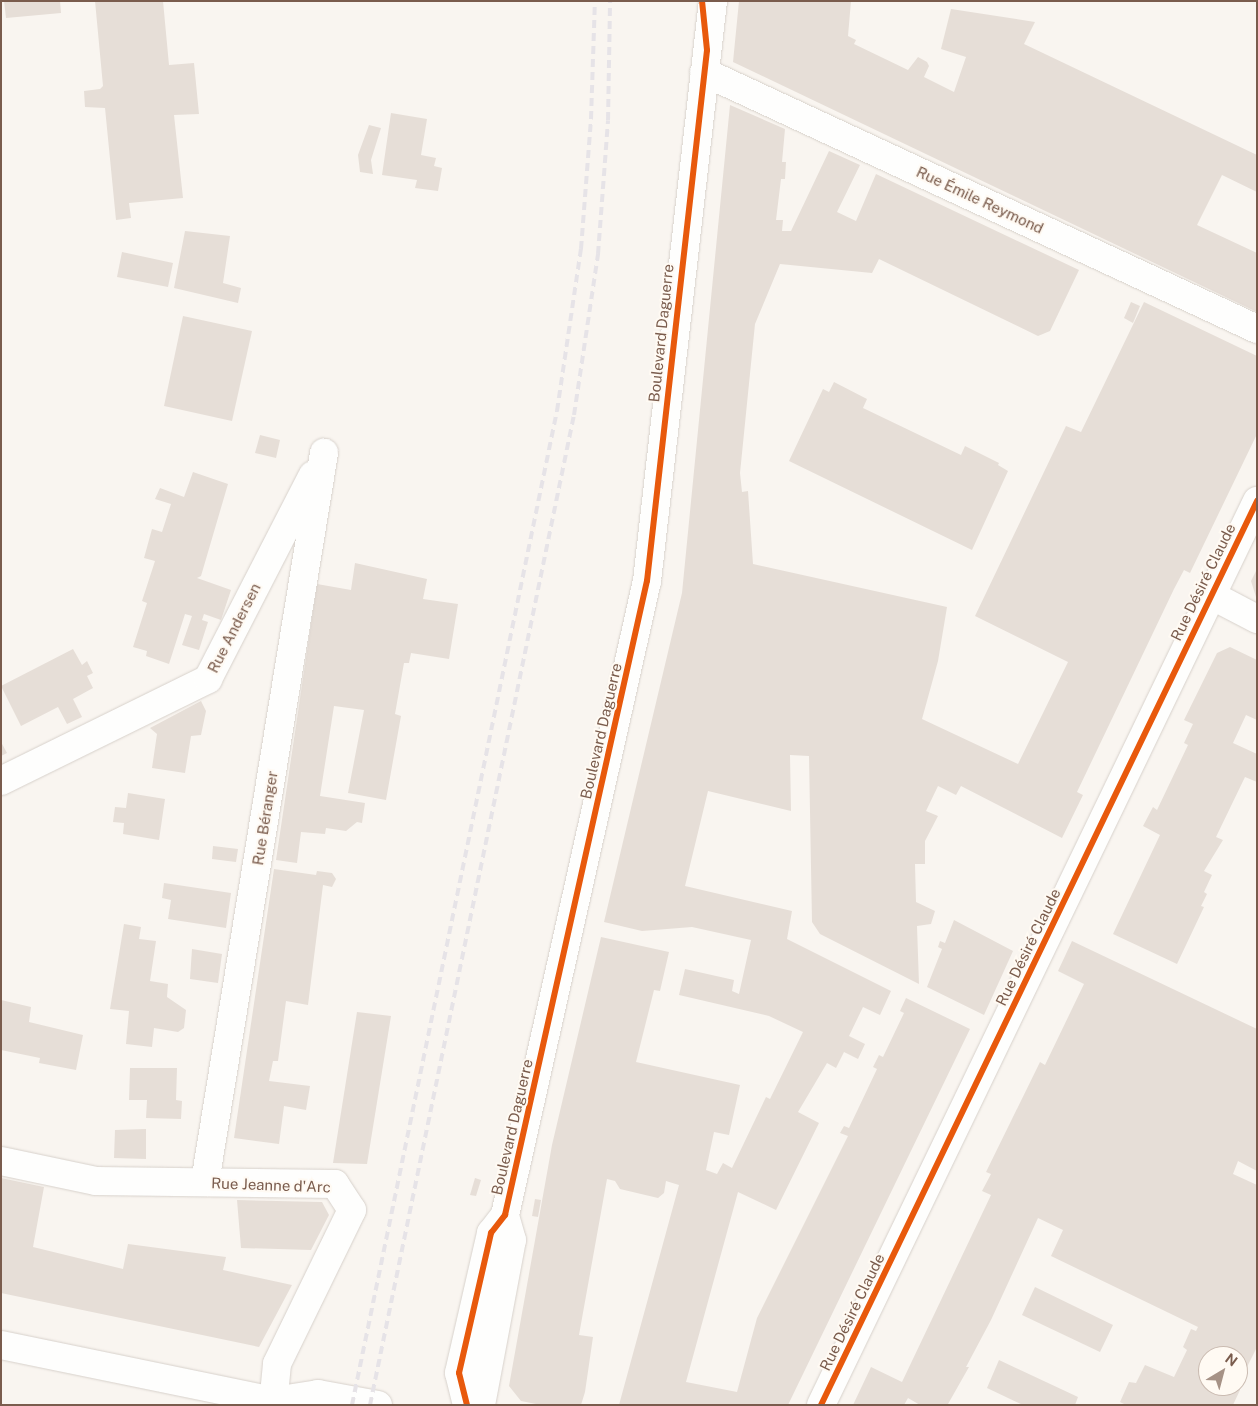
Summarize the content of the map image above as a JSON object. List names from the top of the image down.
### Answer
{
  "streets": {
    "street": [
      "Rue Émile Reymond",
      "Boulevard Daguerre",
      "Rue Désiré Claude",
      "Rue Andersen",
      "Rue Béranger",
      "Rue Jeanne d'Arc"
    ]
  },
  "crossings": [
    ["Rue Émile Reymond", "Boulevard Daguerre"],
    ["Rue Andersen", "Rue Béranger"],
    ["Rue Béranger", "Rue Jeanne d'Arc"]
  ],
  "north": "top right"
}
